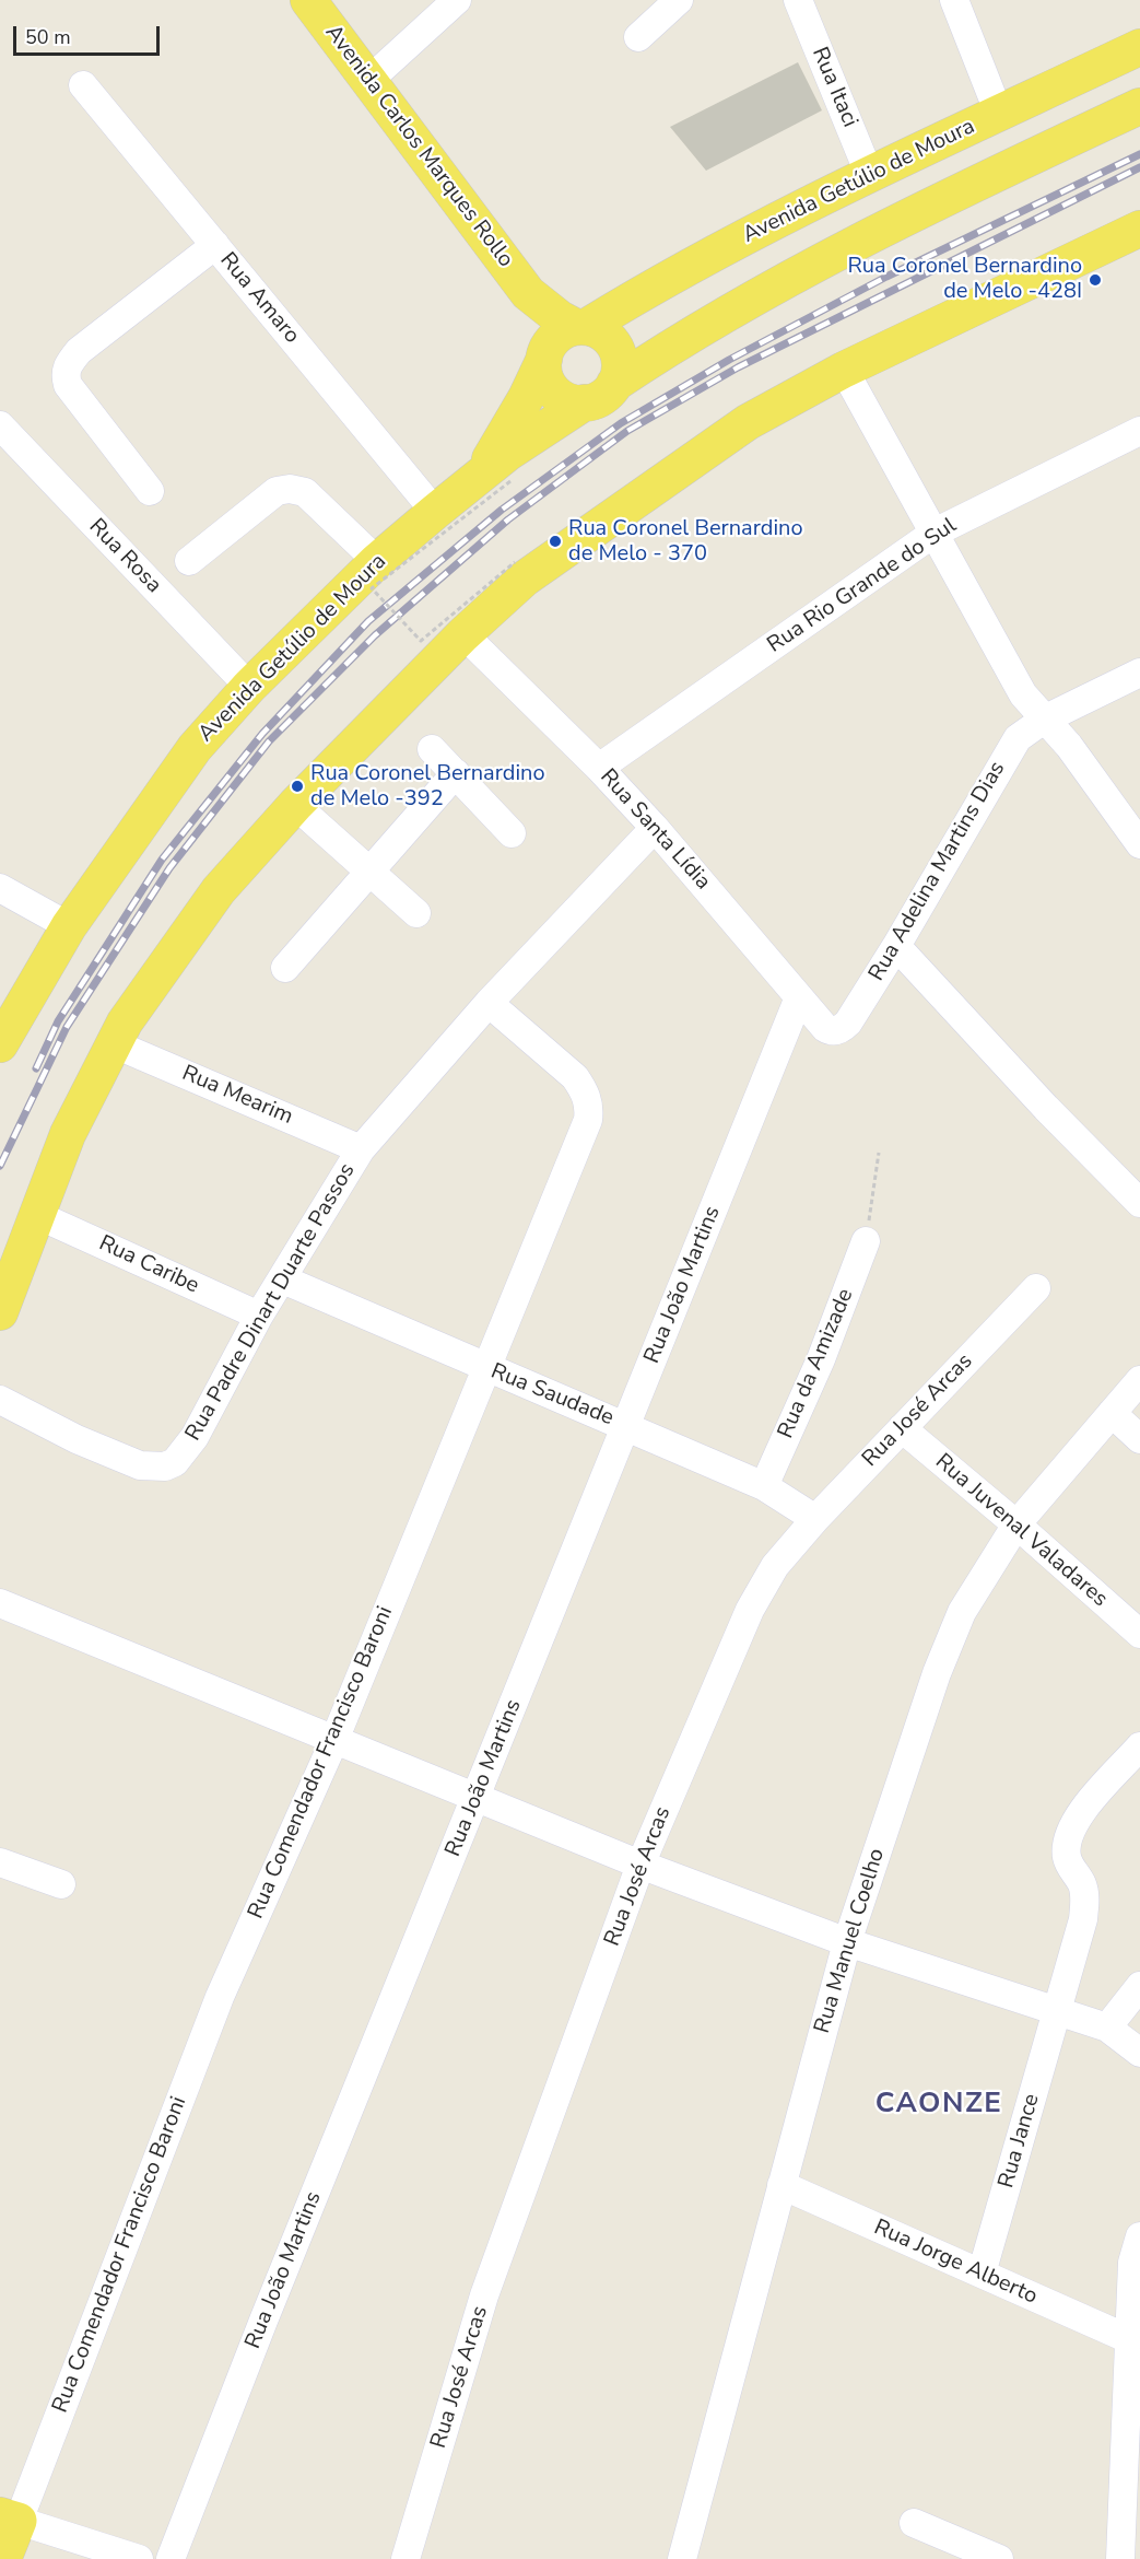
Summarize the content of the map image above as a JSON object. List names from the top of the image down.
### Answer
{
  "streets": {
    "main road": ["Avenida Carlos Marques Rollo", "Avenida Getúlio de Moura", "Rua Comendador Francisco Baroni"],
    "street": [
      "Rua Itaci",
      "Rua Amaro",
      "Rua Rosa",
      "Rua Rio Grande do Sul",
      "Rua Santa Lídia",
      "Rua Adelina Martins Dias",
      "Rua Mearim",
      "Rua Caribe",
      "Rua João Martins",
      "Rua Padre Dinart Duarte Passos",
      "Rua da Amizade",
      "Rua Saudade",
      "Rua José Arcas",
      "Rua Juvenal Valadares",
      "Rua Manuel Coelho",
      "Rua Jance",
      "Rua Jorge Alberto"
    ]
  },
  "crossings": [
    ["Rua Itaci", "Avenida Getúlio de Moura"],
    ["Avenida Carlos Marques Rollo", "Avenida Getúlio de Moura"],
    ["Avenida Getúlio de Moura", "Rua Amaro"],
    ["Avenida Getúlio de Moura", "Rua Rosa"],
    ["Rua Rio Grande do Sul", "Rua Santa Lídia"],
    ["Rua Santa Lídia", "Rua Adelina Martins Dias"],
    ["Rua Santa Lídia", "Rua João Martins"],
    ["Rua Santa Lídia", "Rua Padre Dinart Duarte Passos"],
    ["Rua Mearim", "Rua Padre Dinart Duarte Passos"],
    ["Rua Caribe", "Rua Padre Dinart Duarte Passos"],
    ["Rua João Martins", "Rua Saudade"],
    ["Rua Padre Dinart Duarte Passos", "Rua Saudade"],
    ["Rua Padre Dinart Duarte Passos", "Rua Comendador Francisco Baroni"],
    ["Rua da Amizade", "Rua Saudade"],
    ["Rua Saudade", "Rua José Arcas"],
    ["Rua Saudade", "Rua Comendador Francisco Baroni"],
    ["Rua José Arcas", "Rua Juvenal Valadares"],
    ["Rua Juvenal Valadares", "Rua Manuel Coelho"],
    ["Rua Manuel Coelho", "Rua Jorge Alberto"],
    ["Rua Jance", "Rua Jorge Alberto"]
  ],
  "districts": ["CAONZE"],
  "places": ["Rua Coronel Bernardino de Melo -428I", "Rua Coronel Bernardino de Melo - 370", "Rua Coronel Bernardino de Melo -392"],
  "scale_bar": "50 m"
}
